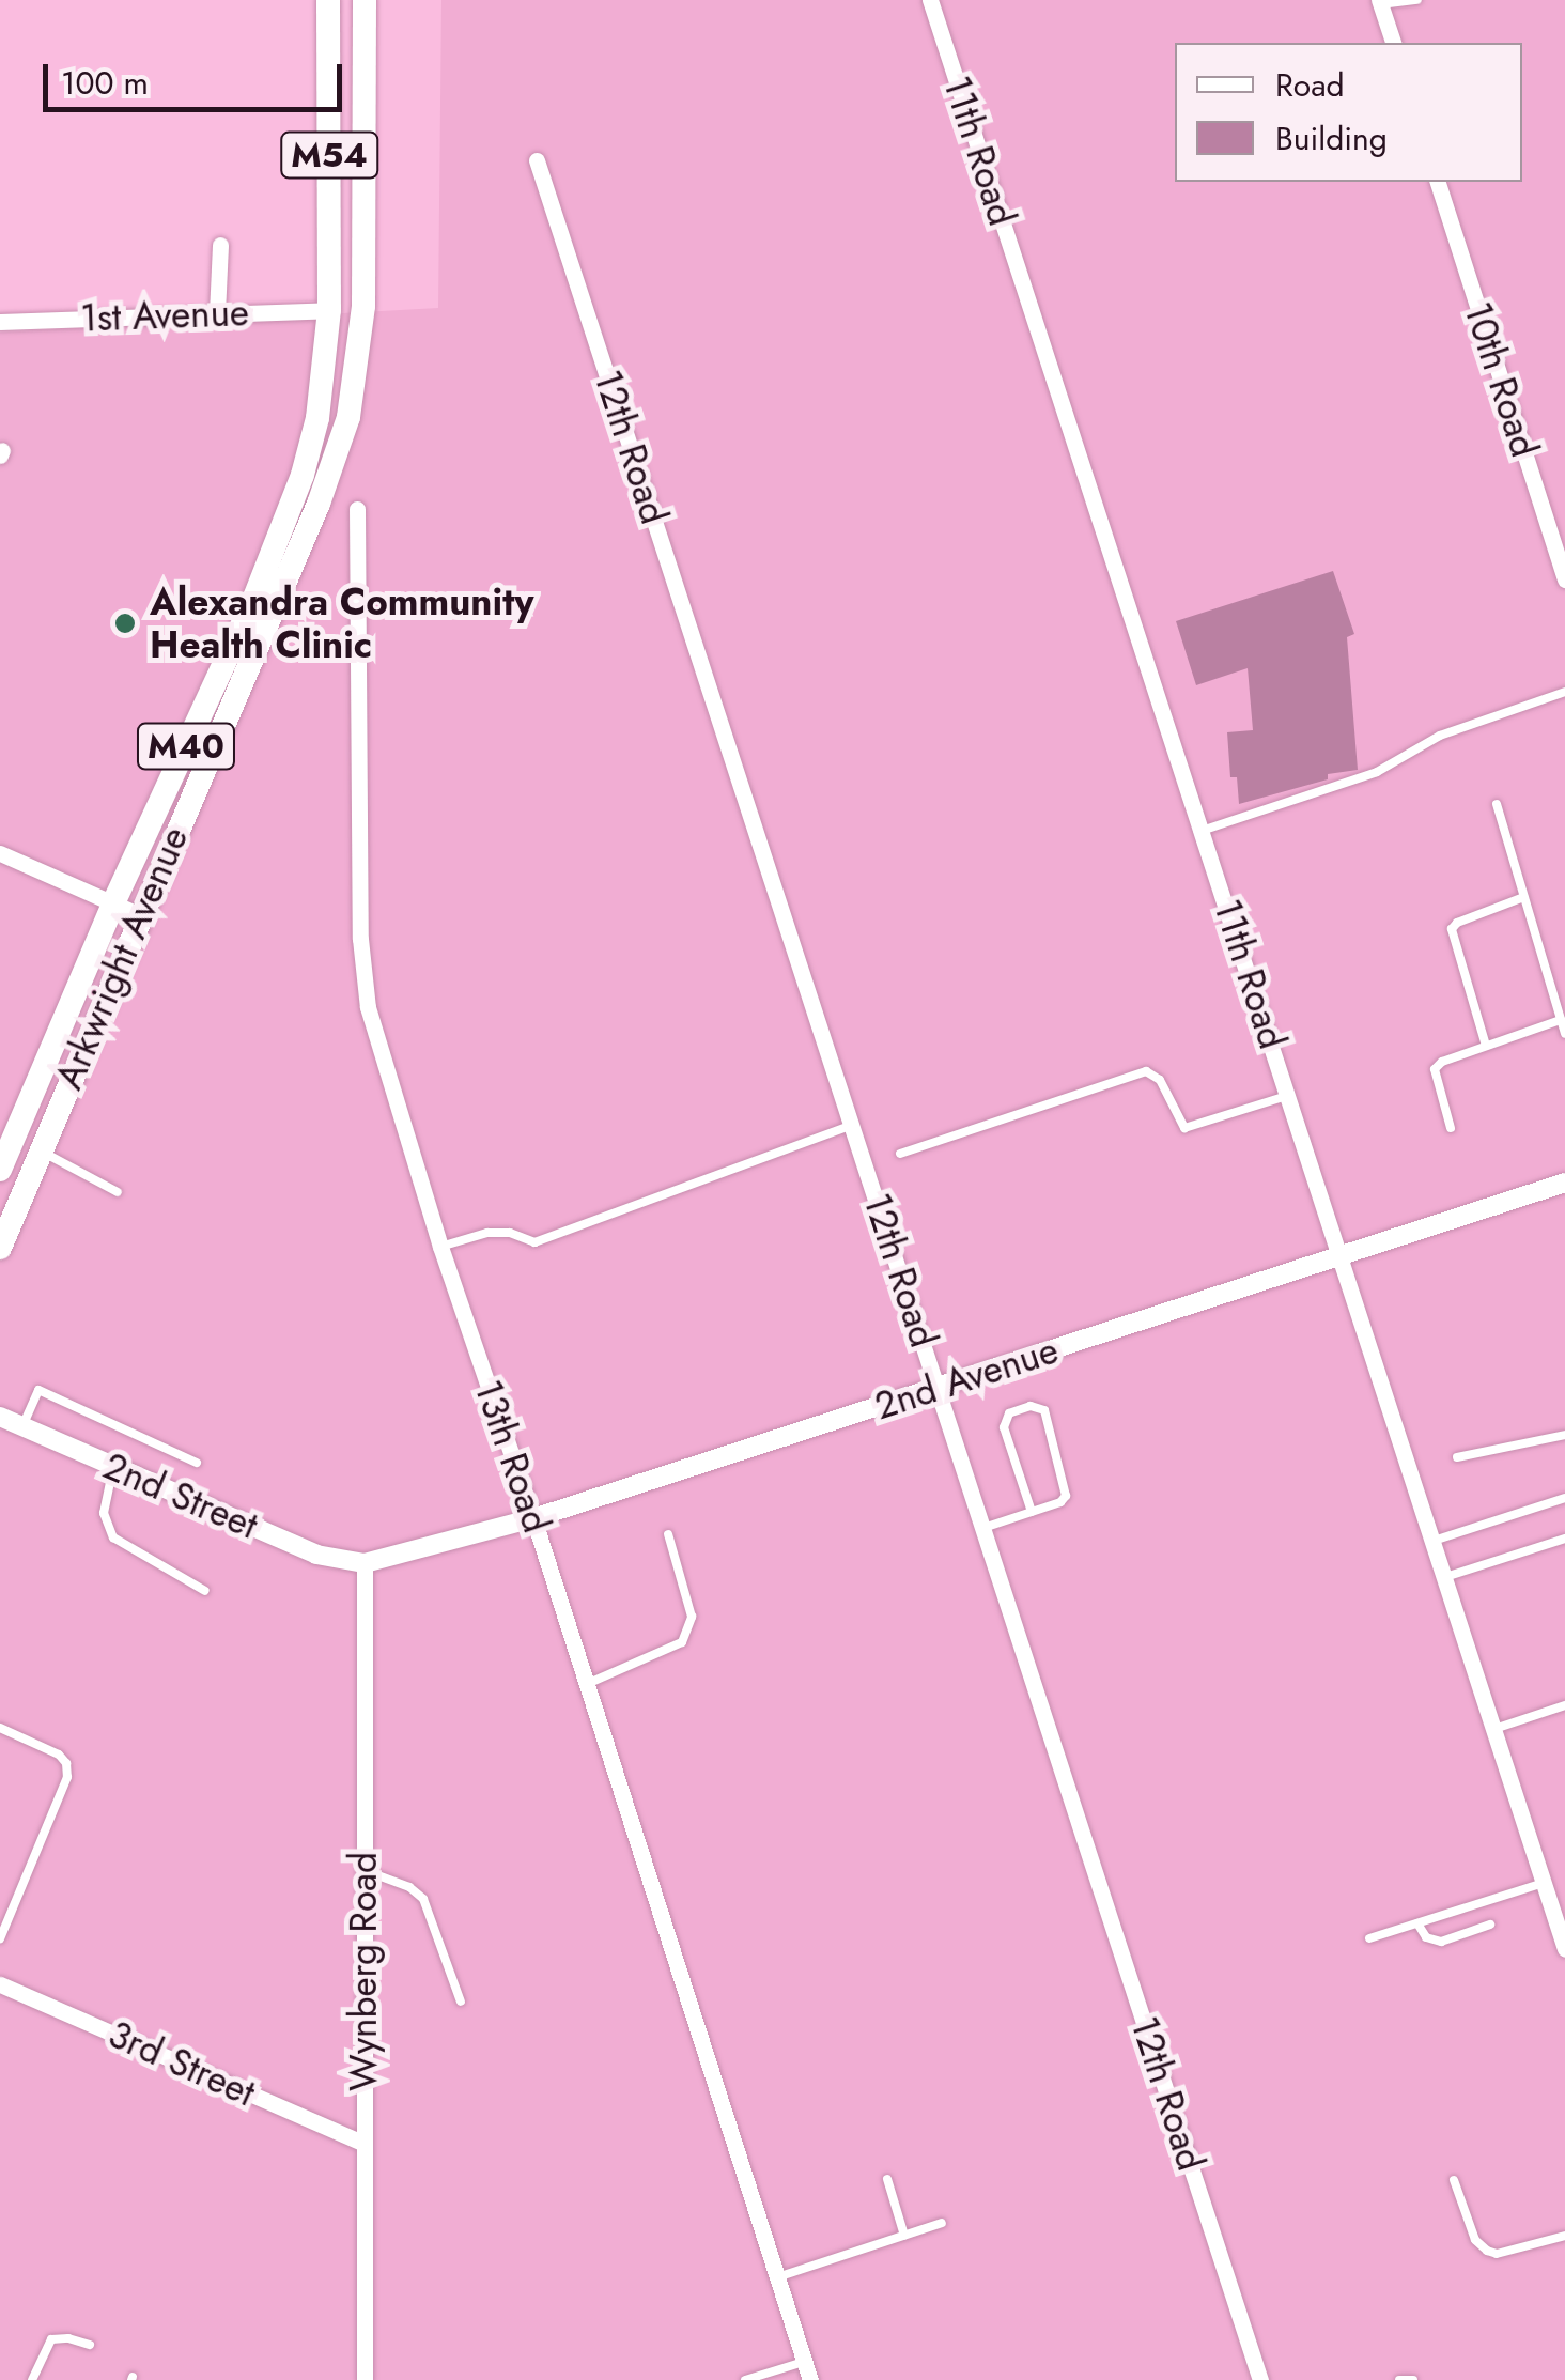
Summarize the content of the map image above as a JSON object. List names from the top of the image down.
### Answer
{
  "streets": {
    "main road": ["M54", "M40", "Arkwright Avenue"],
    "street": [
      "11th Road",
      "1st Avenue",
      "10th Road",
      "12th Road",
      "2nd Avenue",
      "13th Road",
      "2nd Street",
      "Wynberg Road",
      "3rd Street"
    ]
  },
  "crossings": [
    ["11th Road", "2nd Avenue"],
    ["M54", "1st Avenue"],
    ["M54", "Arkwright Avenue"],
    ["1st Avenue", "Arkwright Avenue"],
    ["12th Road", "2nd Avenue"],
    ["2nd Avenue", "13th Road"],
    ["2nd Avenue", "2nd Street"],
    ["2nd Avenue", "Wynberg Road"],
    ["2nd Street", "Wynberg Road"],
    ["Wynberg Road", "3rd Street"]
  ],
  "places": ["Alexandra Community Health Clinic"],
  "legend": ["Road", "Building"],
  "scale_bar": "100 m"
}
